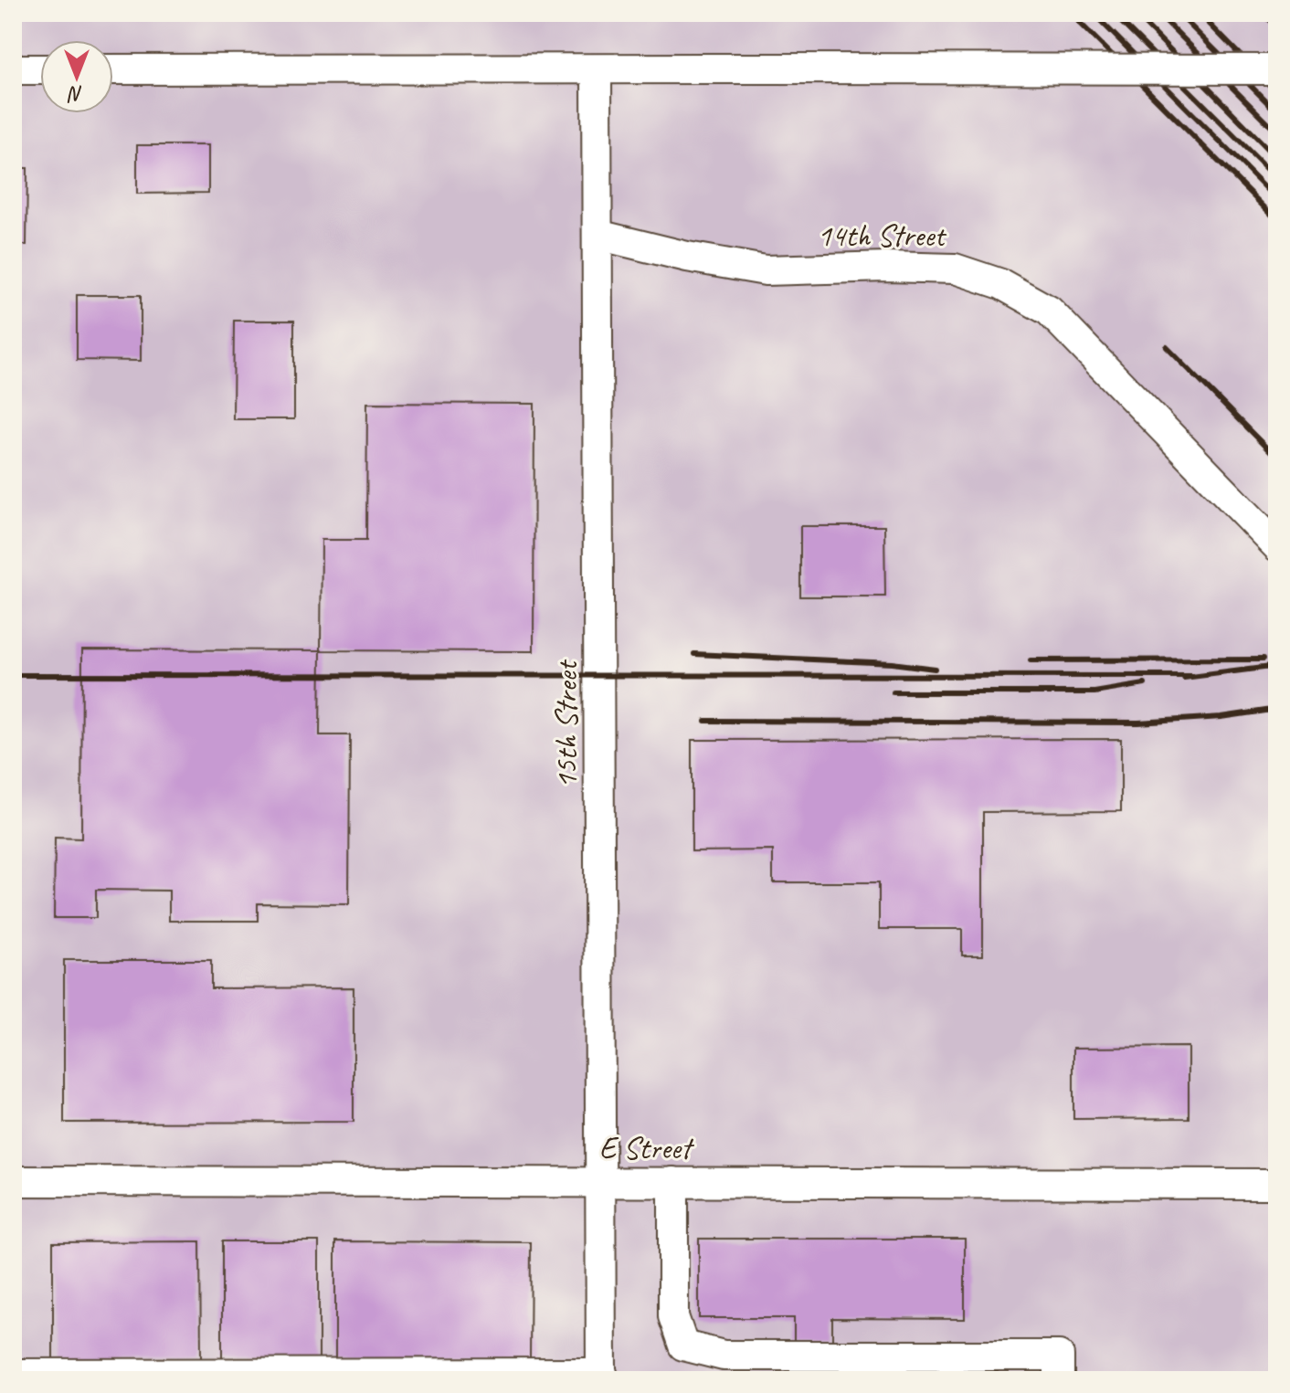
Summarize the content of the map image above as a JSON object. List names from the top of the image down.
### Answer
{
  "streets": {
    "lane": ["14th Street", "15th Street", "E Street"]
  },
  "crossings": [
    ["14th Street", "15th Street"],
    ["15th Street", "E Street"]
  ],
  "north": "bottom"
}
